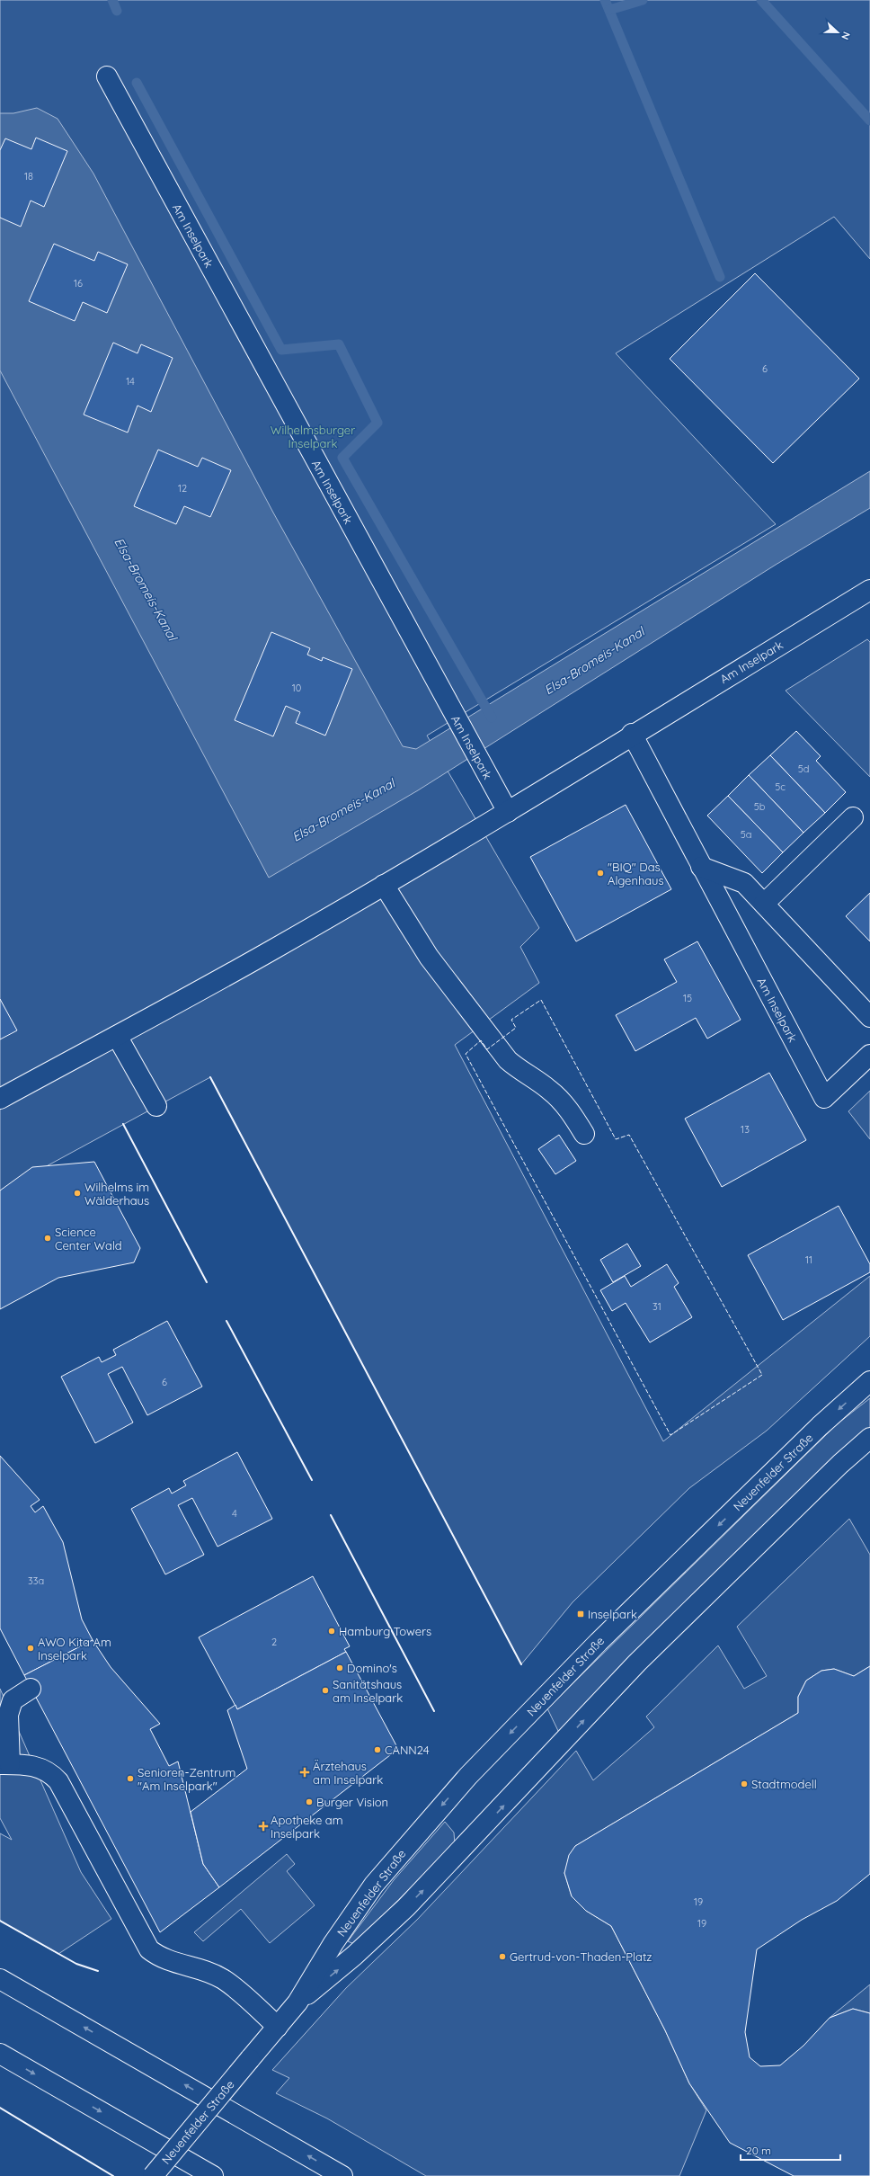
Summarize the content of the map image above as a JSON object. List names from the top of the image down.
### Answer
{
  "streets": {
    "main road": ["Am Inselpark", "Neuenfelder Straße"]
  },
  "water": ["Elsa-Bromeis-Kanal"],
  "parks": ["Wilhelmsburger Inselpark"],
  "places": {
    "other": [
      "\"BIQ\" Das Algenhaus",
      "Wilhelms im Wälderhaus",
      "Science Center Wald",
      "Hamburg Towers",
      "AWO Kita Am Inselpark",
      "Domino's",
      "Sanitätshaus am Inselpark",
      "CANN24",
      "Senioren-Zentrum \"Am Inselpark\"",
      "Stadtmodell",
      "Burger Vision",
      "Gertrud-von-Thaden-Platz"
    ],
    "transit": ["Inselpark"],
    "health": ["Ärztehaus am Inselpark", "Apotheke am Inselpark"]
  },
  "house_numbers": [
    "18",
    "16",
    "6",
    "14",
    "12",
    "10",
    "5d",
    "5c",
    "5b",
    "5a",
    "15",
    "13",
    "11",
    "31",
    "6",
    "4",
    "33a",
    "2",
    "19",
    "19"
  ],
  "scale_bar": "20 m",
  "north": "right"
}
